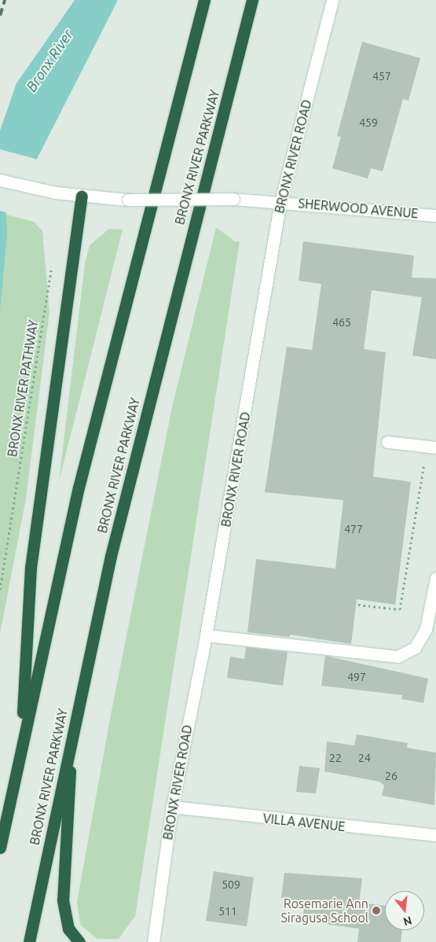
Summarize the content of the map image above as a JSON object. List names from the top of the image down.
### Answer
{
  "streets": {
    "highway": ["BRONX RIVER PARKWAY"],
    "street": ["BRONX RIVER ROAD", "SHERWOOD AVENUE", "VILLA AVENUE"],
    "path": ["BRONX RIVER PATHWAY"]
  },
  "crossings": [
    ["BRONX RIVER ROAD", "SHERWOOD AVENUE"],
    ["BRONX RIVER ROAD", "VILLA AVENUE"]
  ],
  "water": ["Bronx River"],
  "places": ["Rosemarie Ann Siragusa School"],
  "house_numbers": [
    "457",
    "459",
    "465",
    "477",
    "497",
    "22",
    "24",
    "26",
    "509",
    "511"
  ],
  "north": "bottom"
}
